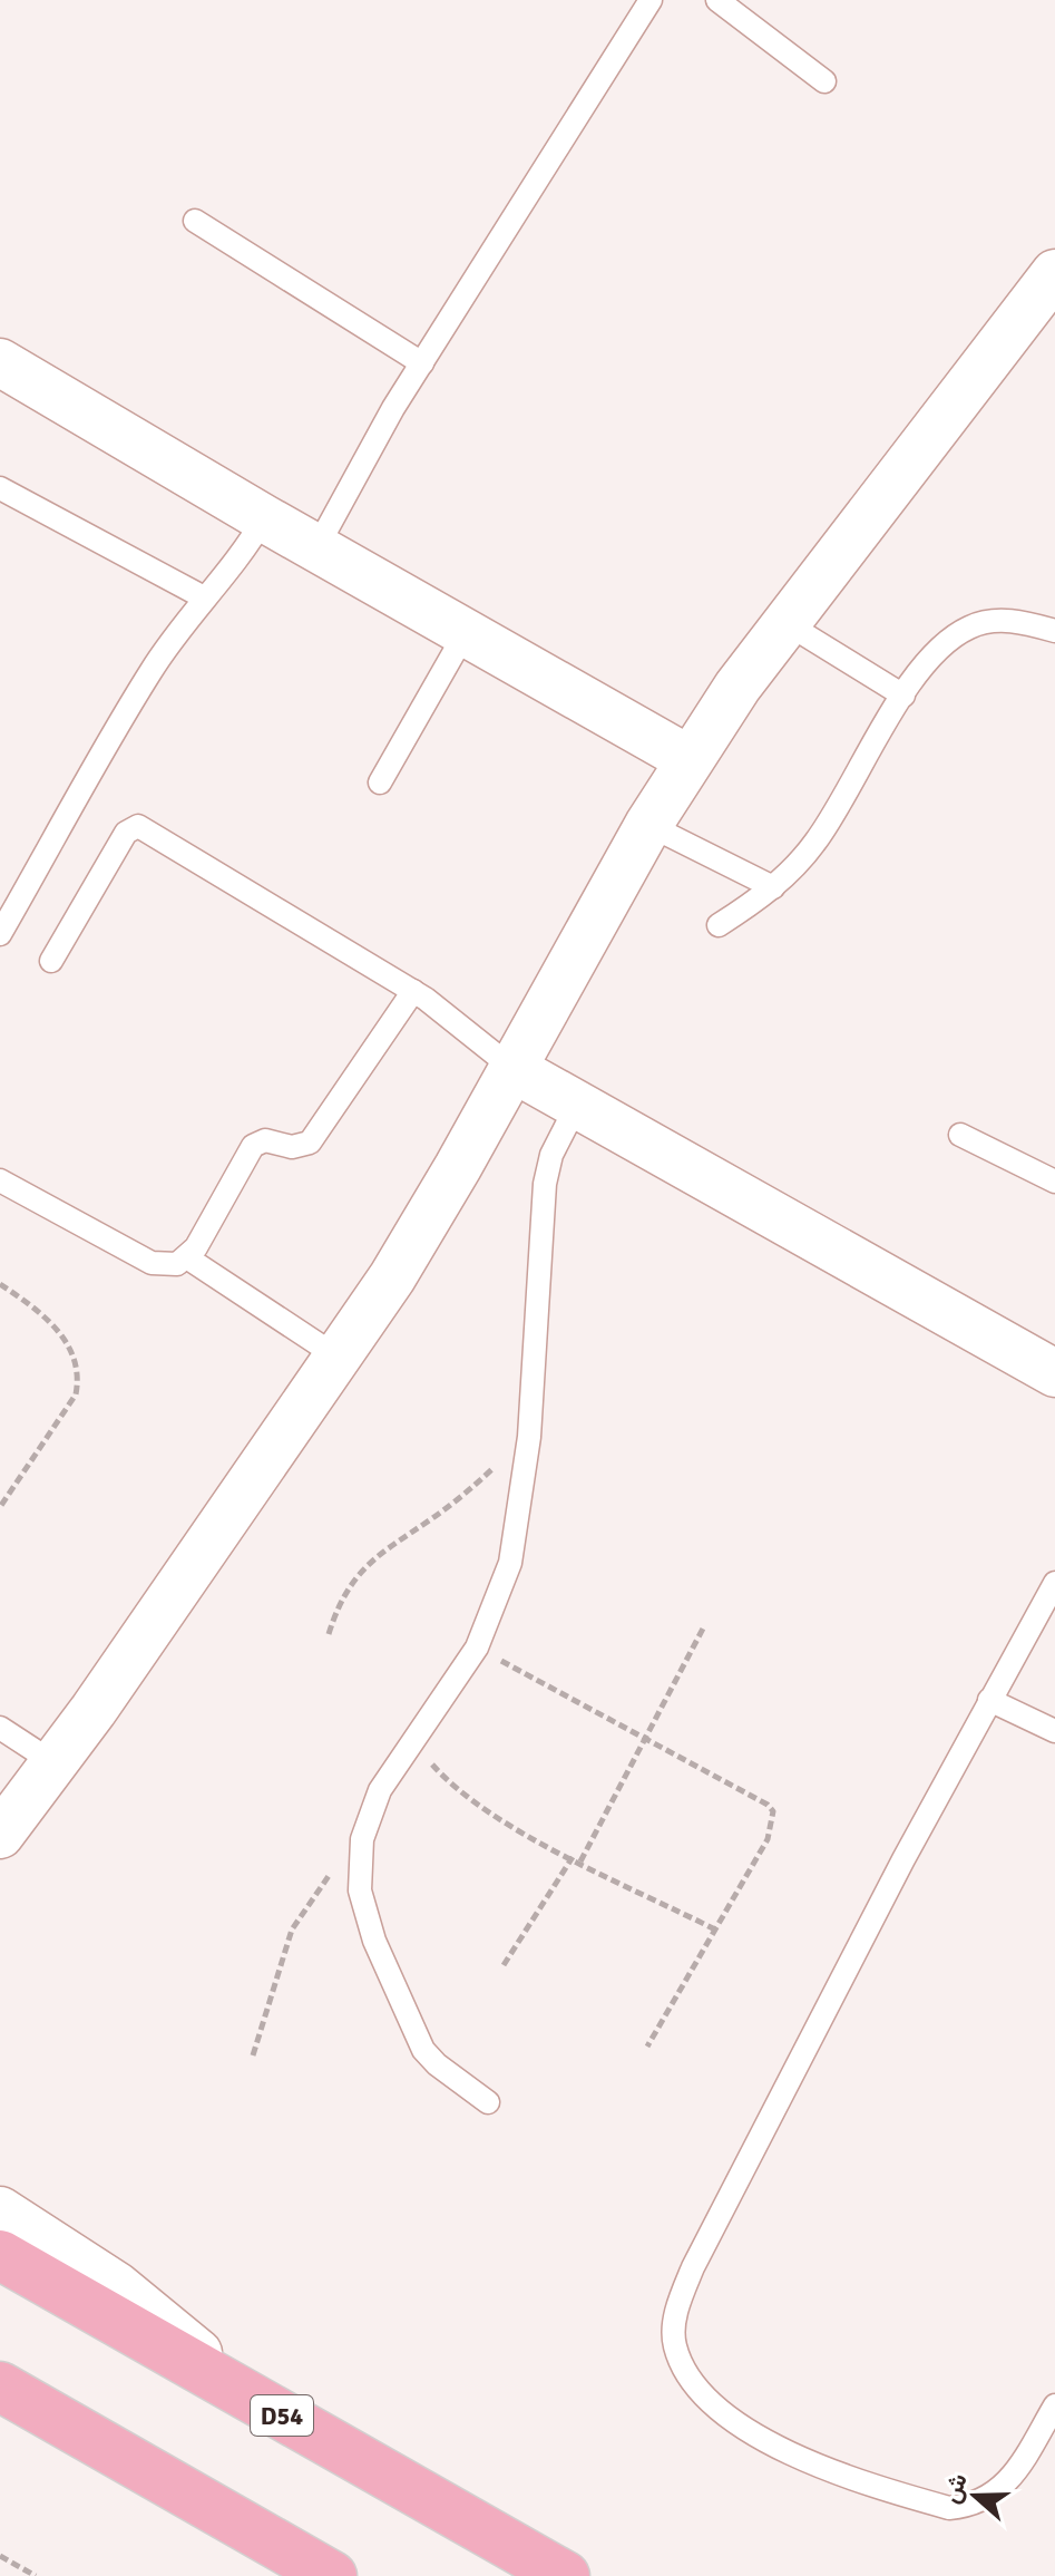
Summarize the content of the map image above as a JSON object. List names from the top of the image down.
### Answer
{
  "streets": {
    "highway": ["D54"]
  },
  "north": "left"
}
